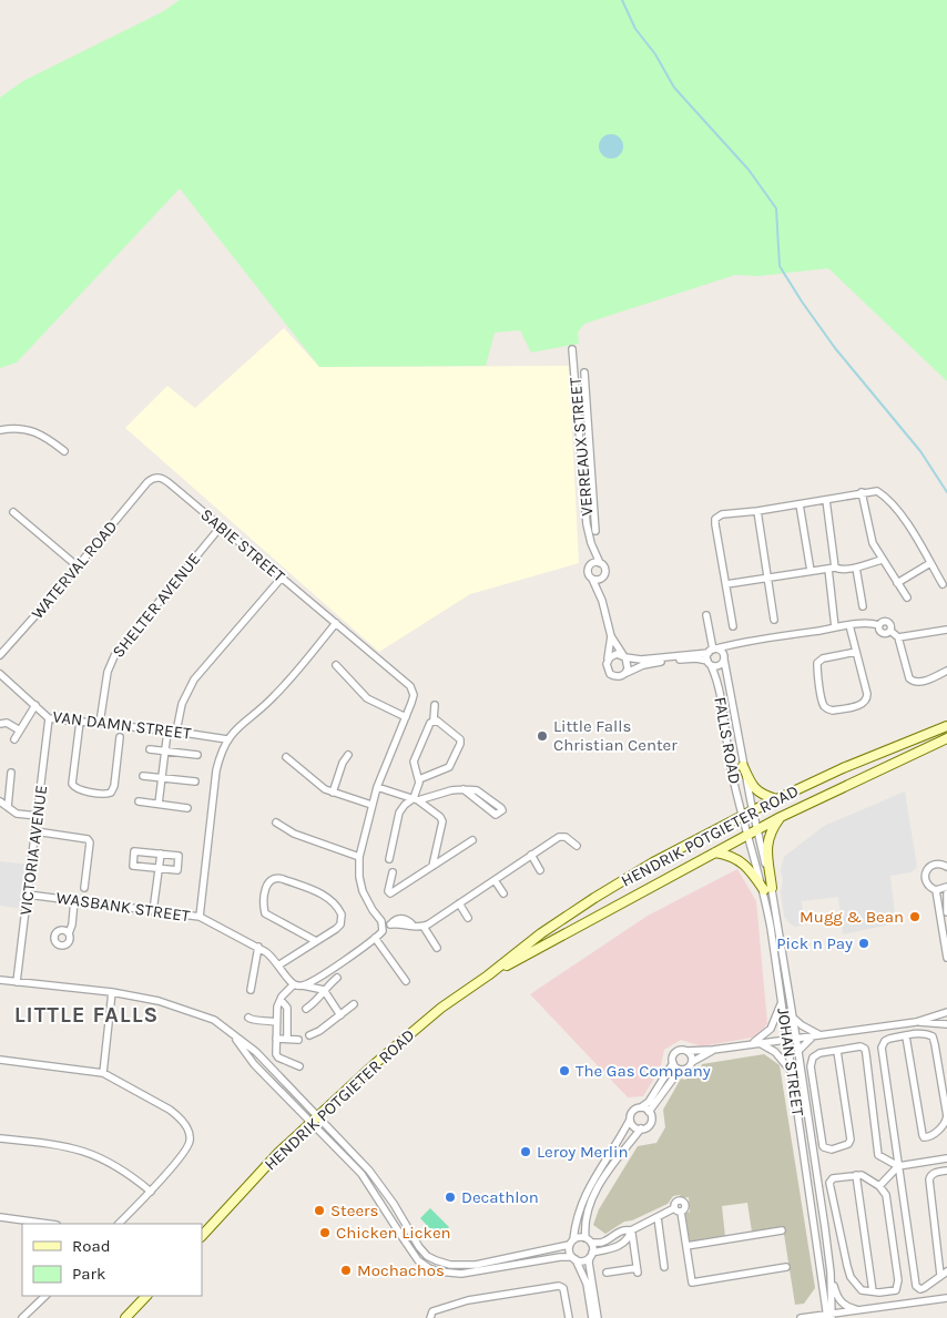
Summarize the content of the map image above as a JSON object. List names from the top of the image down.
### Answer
{
  "streets": {
    "main road": ["HENDRIK POTGIETER ROAD"],
    "street": [
      "VERREAUX STREET",
      "SABIE STREET",
      "WATERVAL ROAD",
      "SHELTER AVENUE",
      "VAN DAMN STREET",
      "FALLS ROAD",
      "VICTORIA AVENUE",
      "WASBANK STREET",
      "JOHAN STREET"
    ]
  },
  "crossings": [
    ["SABIE STREET", "WATERVAL ROAD"],
    ["SABIE STREET", "SHELTER AVENUE"],
    ["SHELTER AVENUE", "VAN DAMN STREET"],
    ["VAN DAMN STREET", "VICTORIA AVENUE"],
    ["FALLS ROAD", "HENDRIK POTGIETER ROAD"],
    ["FALLS ROAD", "JOHAN STREET"],
    ["HENDRIK POTGIETER ROAD", "JOHAN STREET"],
    ["VICTORIA AVENUE", "WASBANK STREET"]
  ],
  "districts": ["LITTLE FALLS"],
  "places": [
    "Little Falls Christian Center",
    "Mugg & Bean",
    "Pick n Pay",
    "The Gas Company",
    "Leroy Merlin",
    "Decathlon",
    "Steers",
    "Chicken Licken",
    "Mochachos"
  ],
  "legend": ["Road", "Park"]
}
